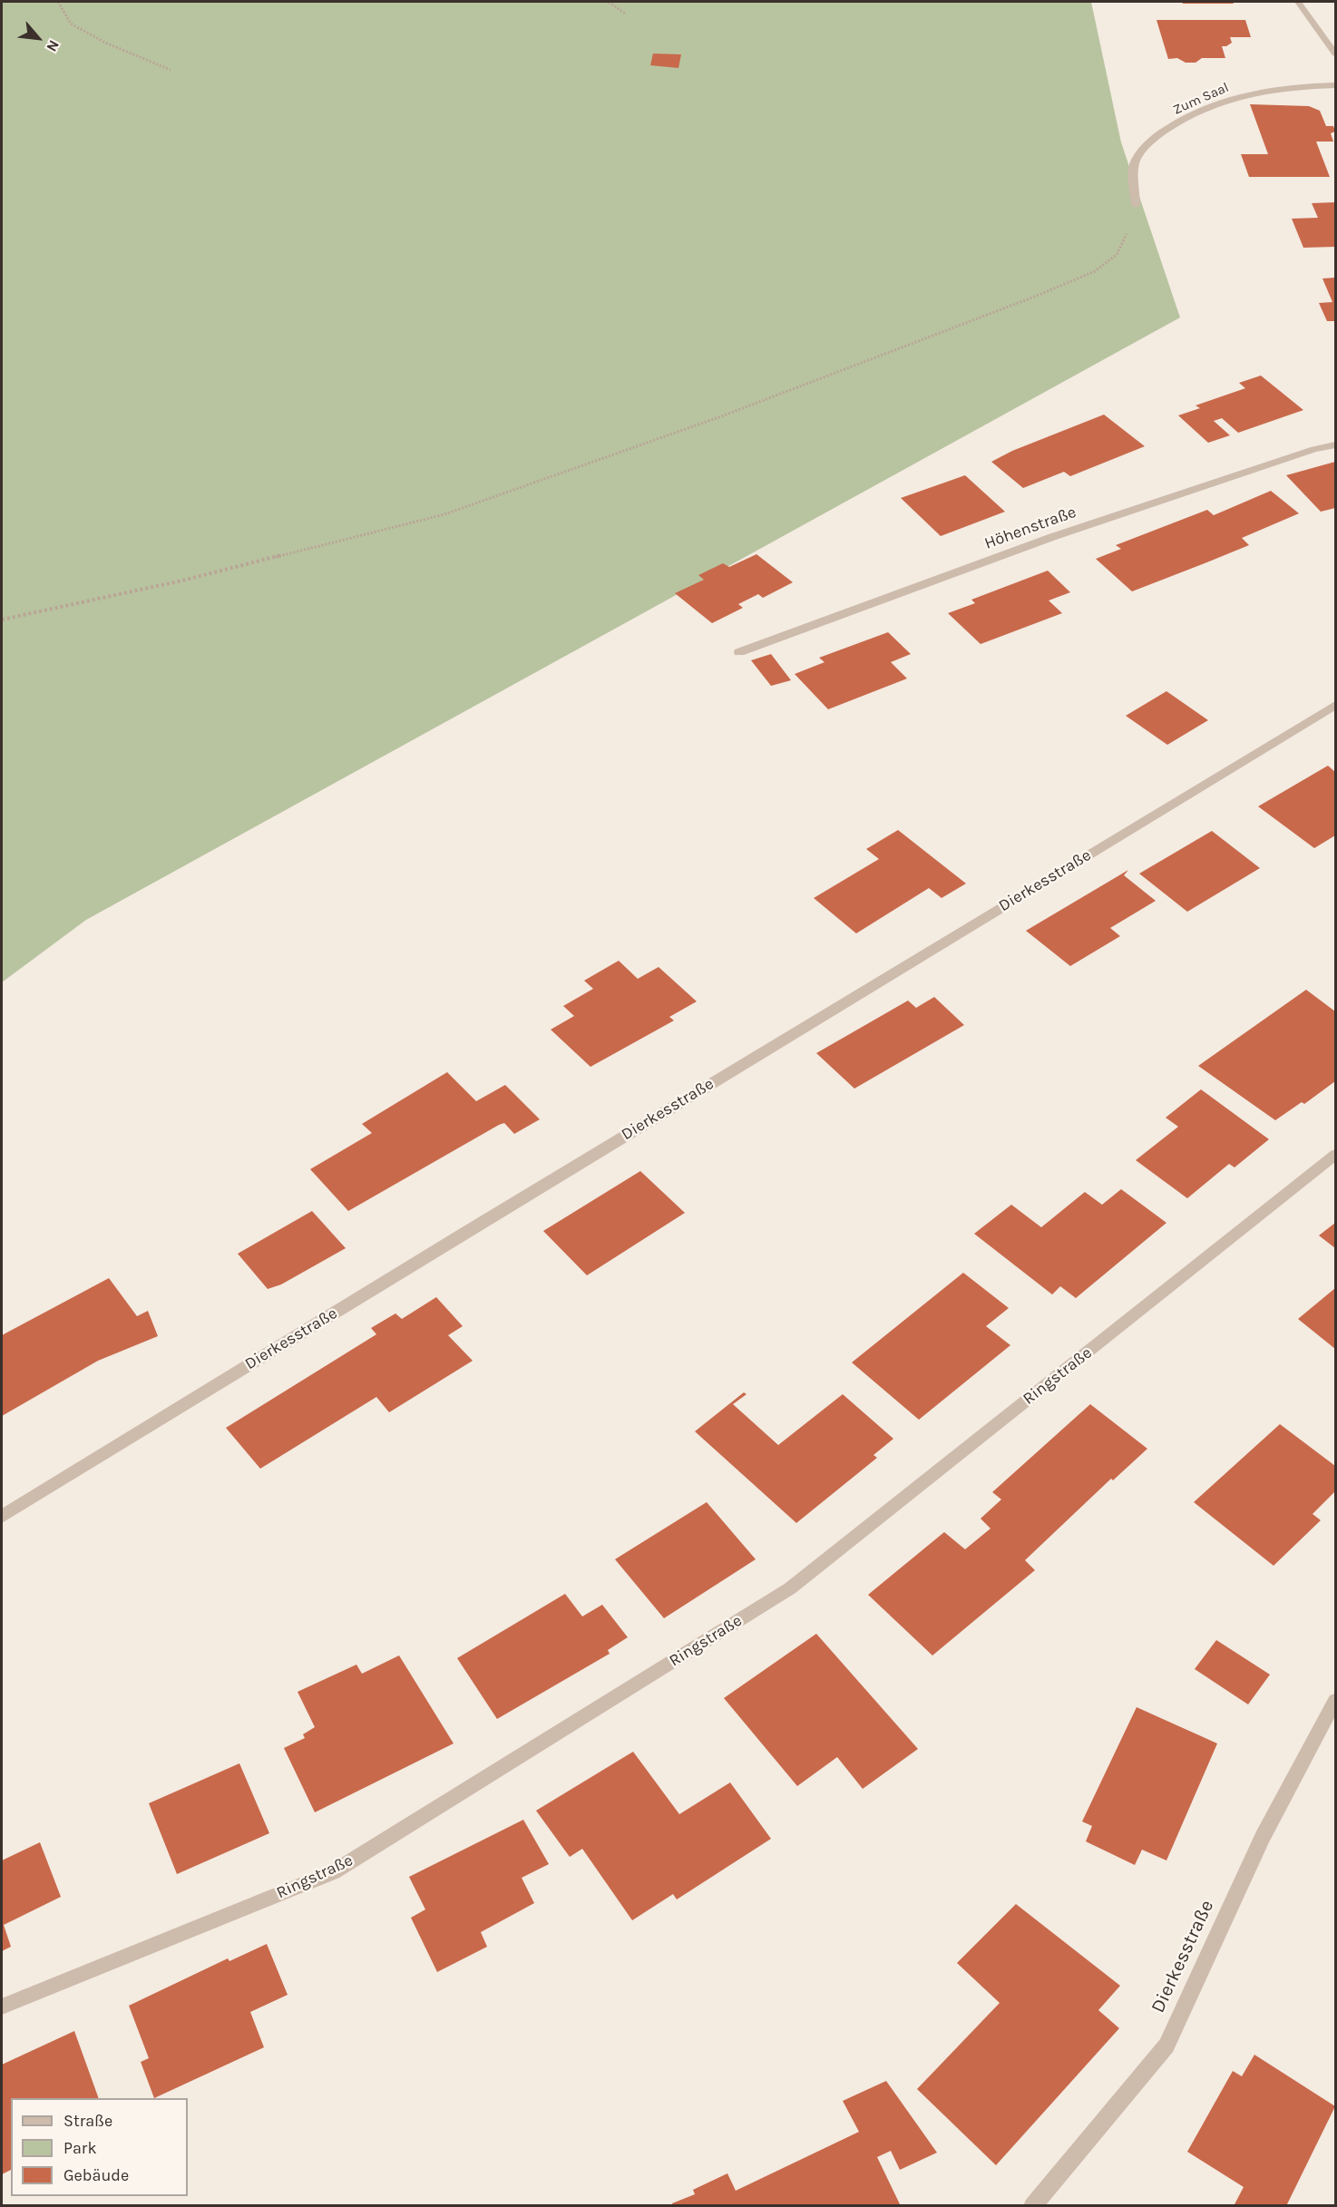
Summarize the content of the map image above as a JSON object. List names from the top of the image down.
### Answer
{
  "streets": {
    "street": [
      "Zum Saal",
      "Höhenstraße",
      "Dierkesstraße",
      "Ringstraße"
    ]
  },
  "legend": ["Straße", "Park", "Gebäude"],
  "north": "bottom right"
}
